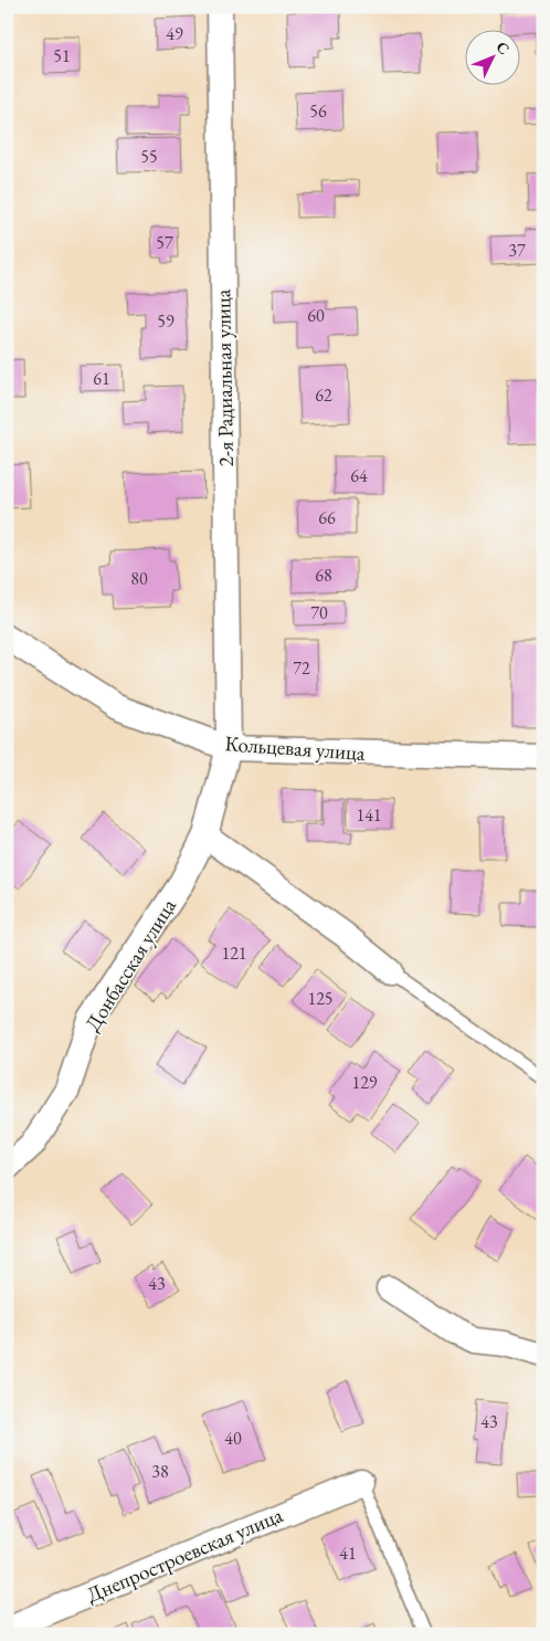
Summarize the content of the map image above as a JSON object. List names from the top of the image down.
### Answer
{
  "streets": {
    "street": [
      "2-я Радиальная улица",
      "Кольцевая улица",
      "Донбасская улица",
      "Днепростроевская улица"
    ]
  },
  "crossings": [
    ["2-я Радиальная улица", "Кольцевая улица"],
    ["2-я Радиальная улица", "Донбасская улица"],
    ["Кольцевая улица", "Донбасская улица"]
  ],
  "house_numbers": [
    "49",
    "51",
    "56",
    "55",
    "57",
    "37",
    "60",
    "59",
    "61",
    "62",
    "64",
    "66",
    "68",
    "80",
    "70",
    "72",
    "141",
    "121",
    "125",
    "129",
    "43",
    "43",
    "40",
    "38",
    "41"
  ],
  "north": "top right"
}
